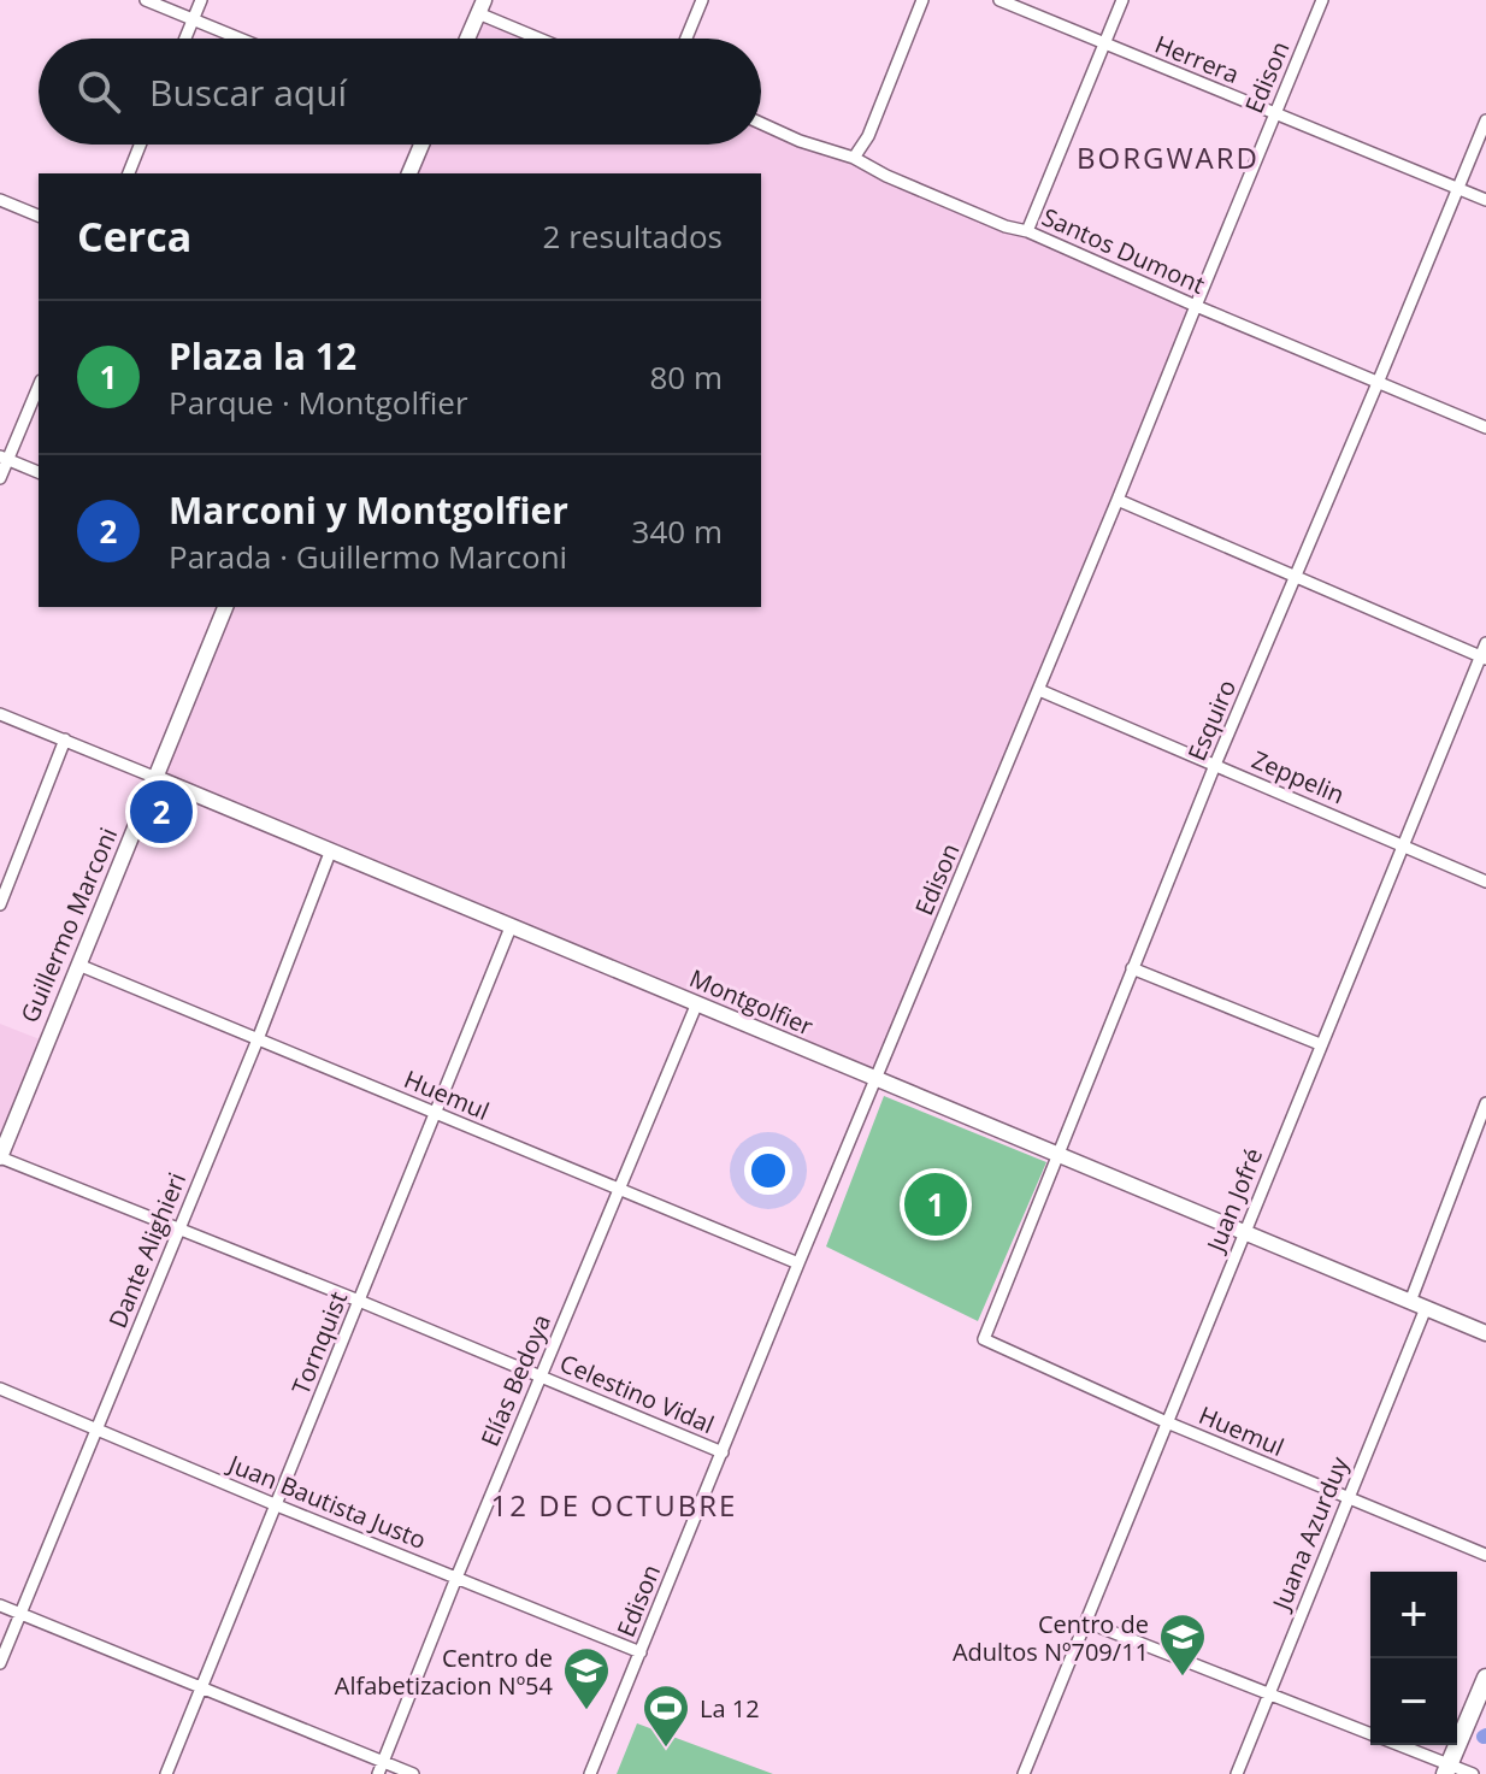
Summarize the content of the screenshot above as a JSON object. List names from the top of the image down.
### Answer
{
  "streets": {
    "street": [
      "Herrera",
      "Edison",
      "Santos Dumont",
      "Esquiro",
      "Zeppelin",
      "Guillermo Marconi",
      "Montgolfier",
      "Huemul",
      "Juan Jofré",
      "Dante Alighieri",
      "Tornquist",
      "Elías Bedoya",
      "Celestino Vidal",
      "Juan Bautista Justo",
      "Juana Azurduy"
    ]
  },
  "crossings": [
    ["Herrera", "Edison"],
    ["Herrera", "Esquiro"],
    ["Edison", "Santos Dumont"],
    ["Edison", "Zeppelin"],
    ["Edison", "Montgolfier"],
    ["Edison", "Huemul"],
    ["Edison", "Celestino Vidal"],
    ["Edison", "Juan Bautista Justo"],
    ["Santos Dumont", "Esquiro"],
    ["Esquiro", "Zeppelin"],
    ["Esquiro", "Montgolfier"],
    ["Esquiro", "Huemul"],
    ["Zeppelin", "Juan Jofré"],
    ["Guillermo Marconi", "Montgolfier"],
    ["Guillermo Marconi", "Huemul"],
    ["Guillermo Marconi", "Celestino Vidal"],
    ["Montgolfier", "Juan Jofré"],
    ["Montgolfier", "Dante Alighieri"],
    ["Montgolfier", "Tornquist"],
    ["Montgolfier", "Elías Bedoya"],
    ["Montgolfier", "Juana Azurduy"],
    ["Huemul", "Juan Jofré"],
    ["Huemul", "Dante Alighieri"],
    ["Huemul", "Tornquist"],
    ["Huemul", "Elías Bedoya"],
    ["Huemul", "Juana Azurduy"],
    ["Dante Alighieri", "Celestino Vidal"],
    ["Dante Alighieri", "Juan Bautista Justo"],
    ["Tornquist", "Celestino Vidal"],
    ["Tornquist", "Juan Bautista Justo"],
    ["Elías Bedoya", "Celestino Vidal"],
    ["Elías Bedoya", "Juan Bautista Justo"]
  ],
  "districts": ["BORGWARD", "12 DE OCTUBRE"],
  "places": {
    "school or university": ["Centro de Adultos Nº709/11", "Centro de Alfabetizacion Nº54"],
    "sports": ["La 12"]
  },
  "page": {
    "search": "Buscar aquí",
    "heading": ["Cerca", "2 resultados"],
    "list": [
      {
        "mark": "1",
        "name": "Plaza la 12",
        "note": "Parque · Montgolfier",
        "value": "80 m"
      },
      {
        "mark": "2",
        "name": "Marconi y Montgolfier",
        "note": "Parada · Guillermo Marconi",
        "value": "340 m"
      }
    ],
    "pins": ["2", "1"],
    "map_buttons": ["+", "−"]
  }
}
